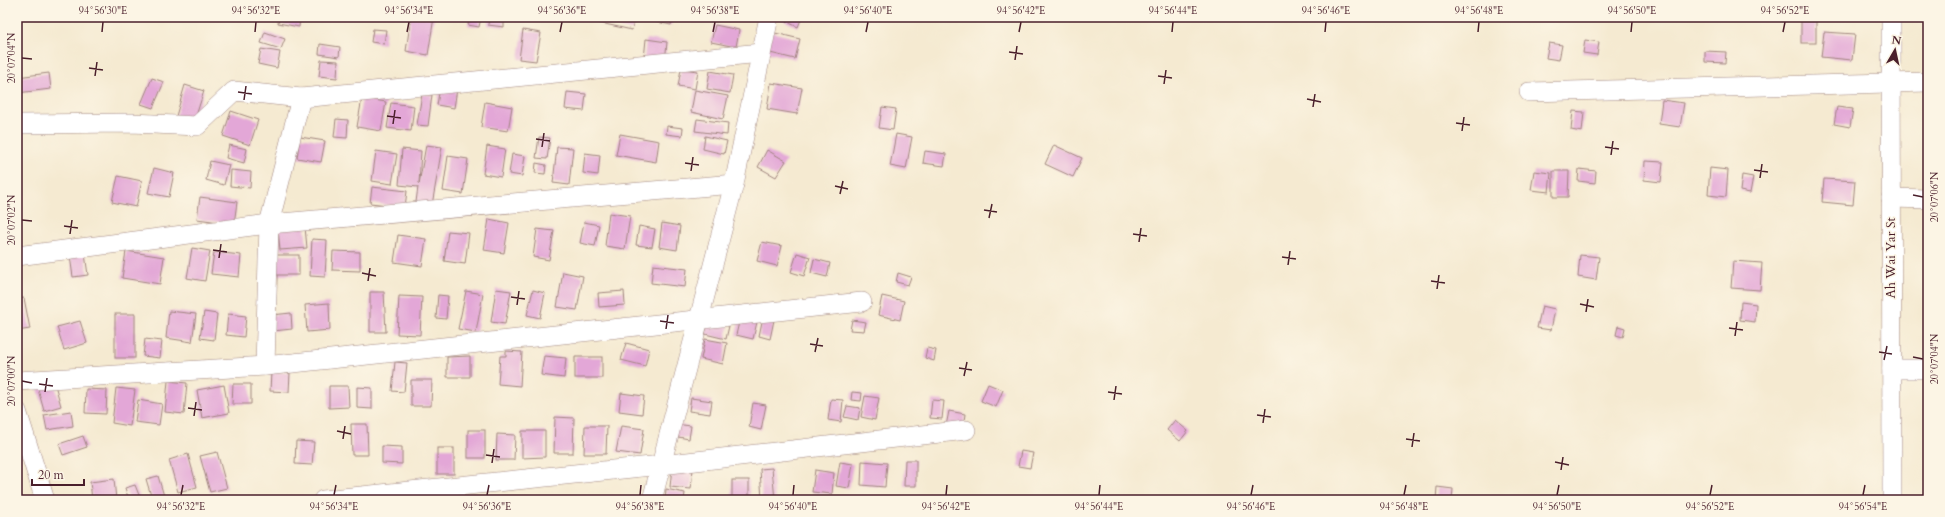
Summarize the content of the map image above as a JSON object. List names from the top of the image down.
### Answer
{
  "streets": {
    "street": ["Ah Wai Yar St"]
  },
  "scale_bar": "20 m",
  "north": "top",
  "coordinates": [
    "94°56'30\"E",
    "94°56'32\"E",
    "94°56'34\"E",
    "94°56'36\"E",
    "94°56'38\"E",
    "94°56'40\"E",
    "94°56'42\"E",
    "94°56'44\"E",
    "94°56'46\"E",
    "94°56'48\"E",
    "94°56'50\"E",
    "94°56'52\"E",
    "20°07'04\"N",
    "20°07'06\"N",
    "20°07'02\"N",
    "20°07'00\"N",
    "94°56'54\"E"
  ]
}
